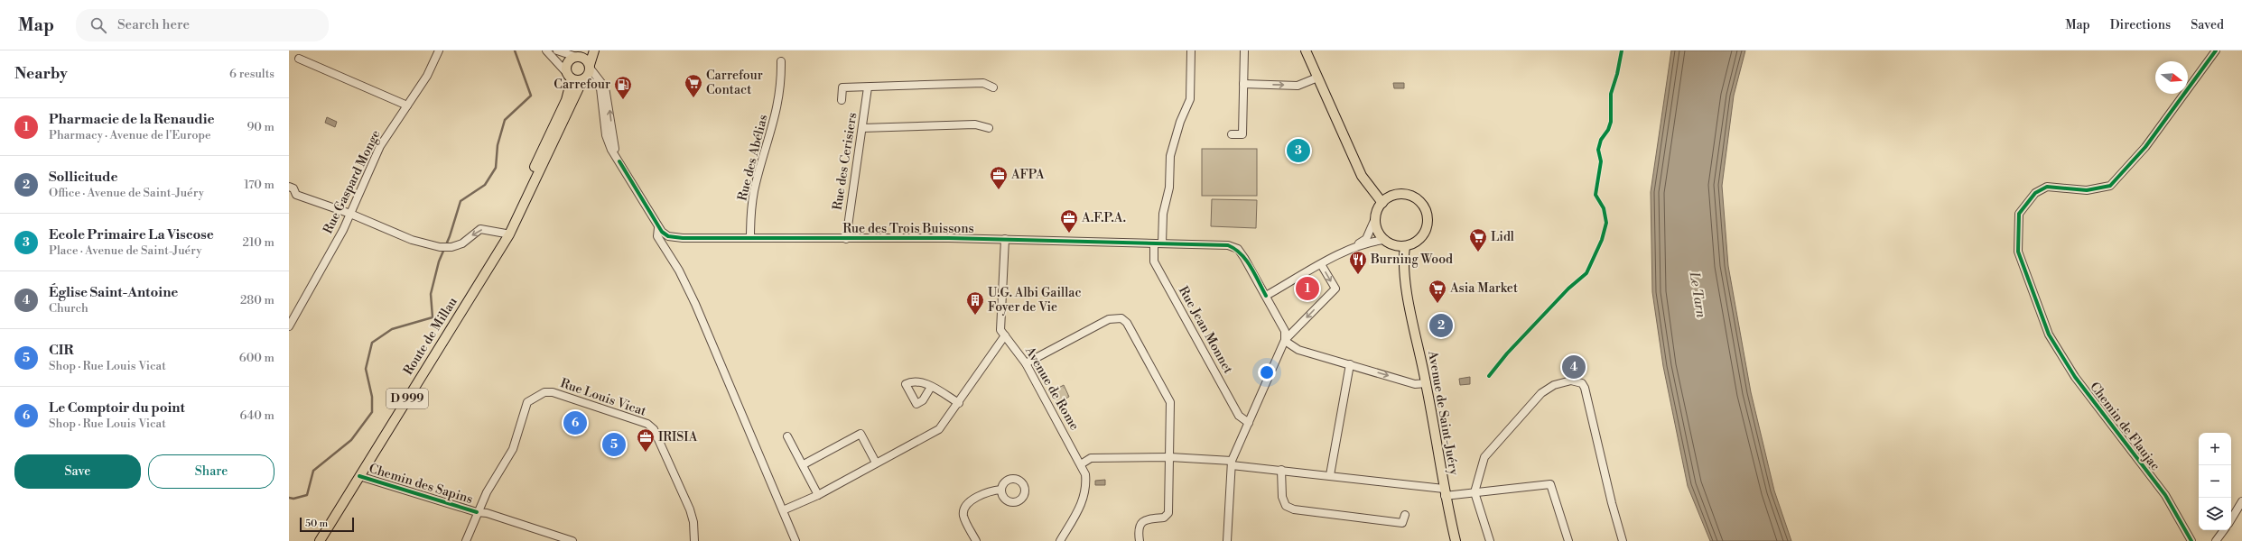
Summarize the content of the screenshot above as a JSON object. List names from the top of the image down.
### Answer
{
  "streets": {
    "main road": ["Route de Millau", "D 999", "Avenue de Saint-Juéry"],
    "street": [
      "Rue des Abélias",
      "Rue des Cerisiers",
      "Rue Gaspard Monge",
      "Rue des Trois Buissons",
      "Rue Jean Monnet",
      "Avenue de Rome",
      "Rue Louis Vicat",
      "Chemin de Flaujac",
      "Chemin des Sapins"
    ]
  },
  "crossings": [
    ["Rue des Abélias", "Rue des Trois Buissons"],
    ["Rue des Cerisiers", "Rue des Trois Buissons"],
    ["Rue des Trois Buissons", "Rue Jean Monnet"],
    ["Rue des Trois Buissons", "Avenue de Rome"],
    ["Route de Millau", "Chemin des Sapins"],
    ["Rue Louis Vicat", "Chemin des Sapins"]
  ],
  "water": ["Le Tarn"],
  "places": {
    "supermarket": ["Carrefour Contact", "Lidl", "Asia Market"],
    "fuel station": ["Carrefour"],
    "office": ["AFPA", "A.F.P.A.", "IRISIA"],
    "restaurant": ["Burning Wood"],
    "building": ["U.G. Albi Gaillac Foyer de Vie"]
  },
  "scale_bar": "50 m",
  "north": "right",
  "page": {
    "header": "Map",
    "search": "Search here",
    "nav": ["Map", "Directions", "Saved"],
    "heading": ["Nearby", "6 results"],
    "list": [
      {
        "mark": "1",
        "name": "Pharmacie de la Renaudie",
        "note": "Pharmacy · Avenue de l'Europe",
        "value": "90 m"
      },
      {
        "mark": "2",
        "name": "Sollicitude",
        "note": "Office · Avenue de Saint-Juéry",
        "value": "170 m"
      },
      {
        "mark": "3",
        "name": "Ecole Primaire La Viscose",
        "note": "Place · Avenue de Saint-Juéry",
        "value": "210 m"
      },
      {
        "mark": "4",
        "name": "Église Saint-Antoine",
        "note": "Church",
        "value": "280 m"
      },
      {
        "mark": "5",
        "name": "CIR",
        "note": "Shop · Rue Louis Vicat",
        "value": "600 m"
      },
      {
        "mark": "6",
        "name": "Le Comptoir du point",
        "note": "Shop · Rue Louis Vicat",
        "value": "640 m"
      }
    ],
    "pins": [
      "3",
      "1",
      "2",
      "4",
      "6",
      "5"
    ],
    "map_buttons": ["+", "−"],
    "buttons": ["Save", "Share"],
    "scale": "50 m"
  }
}
